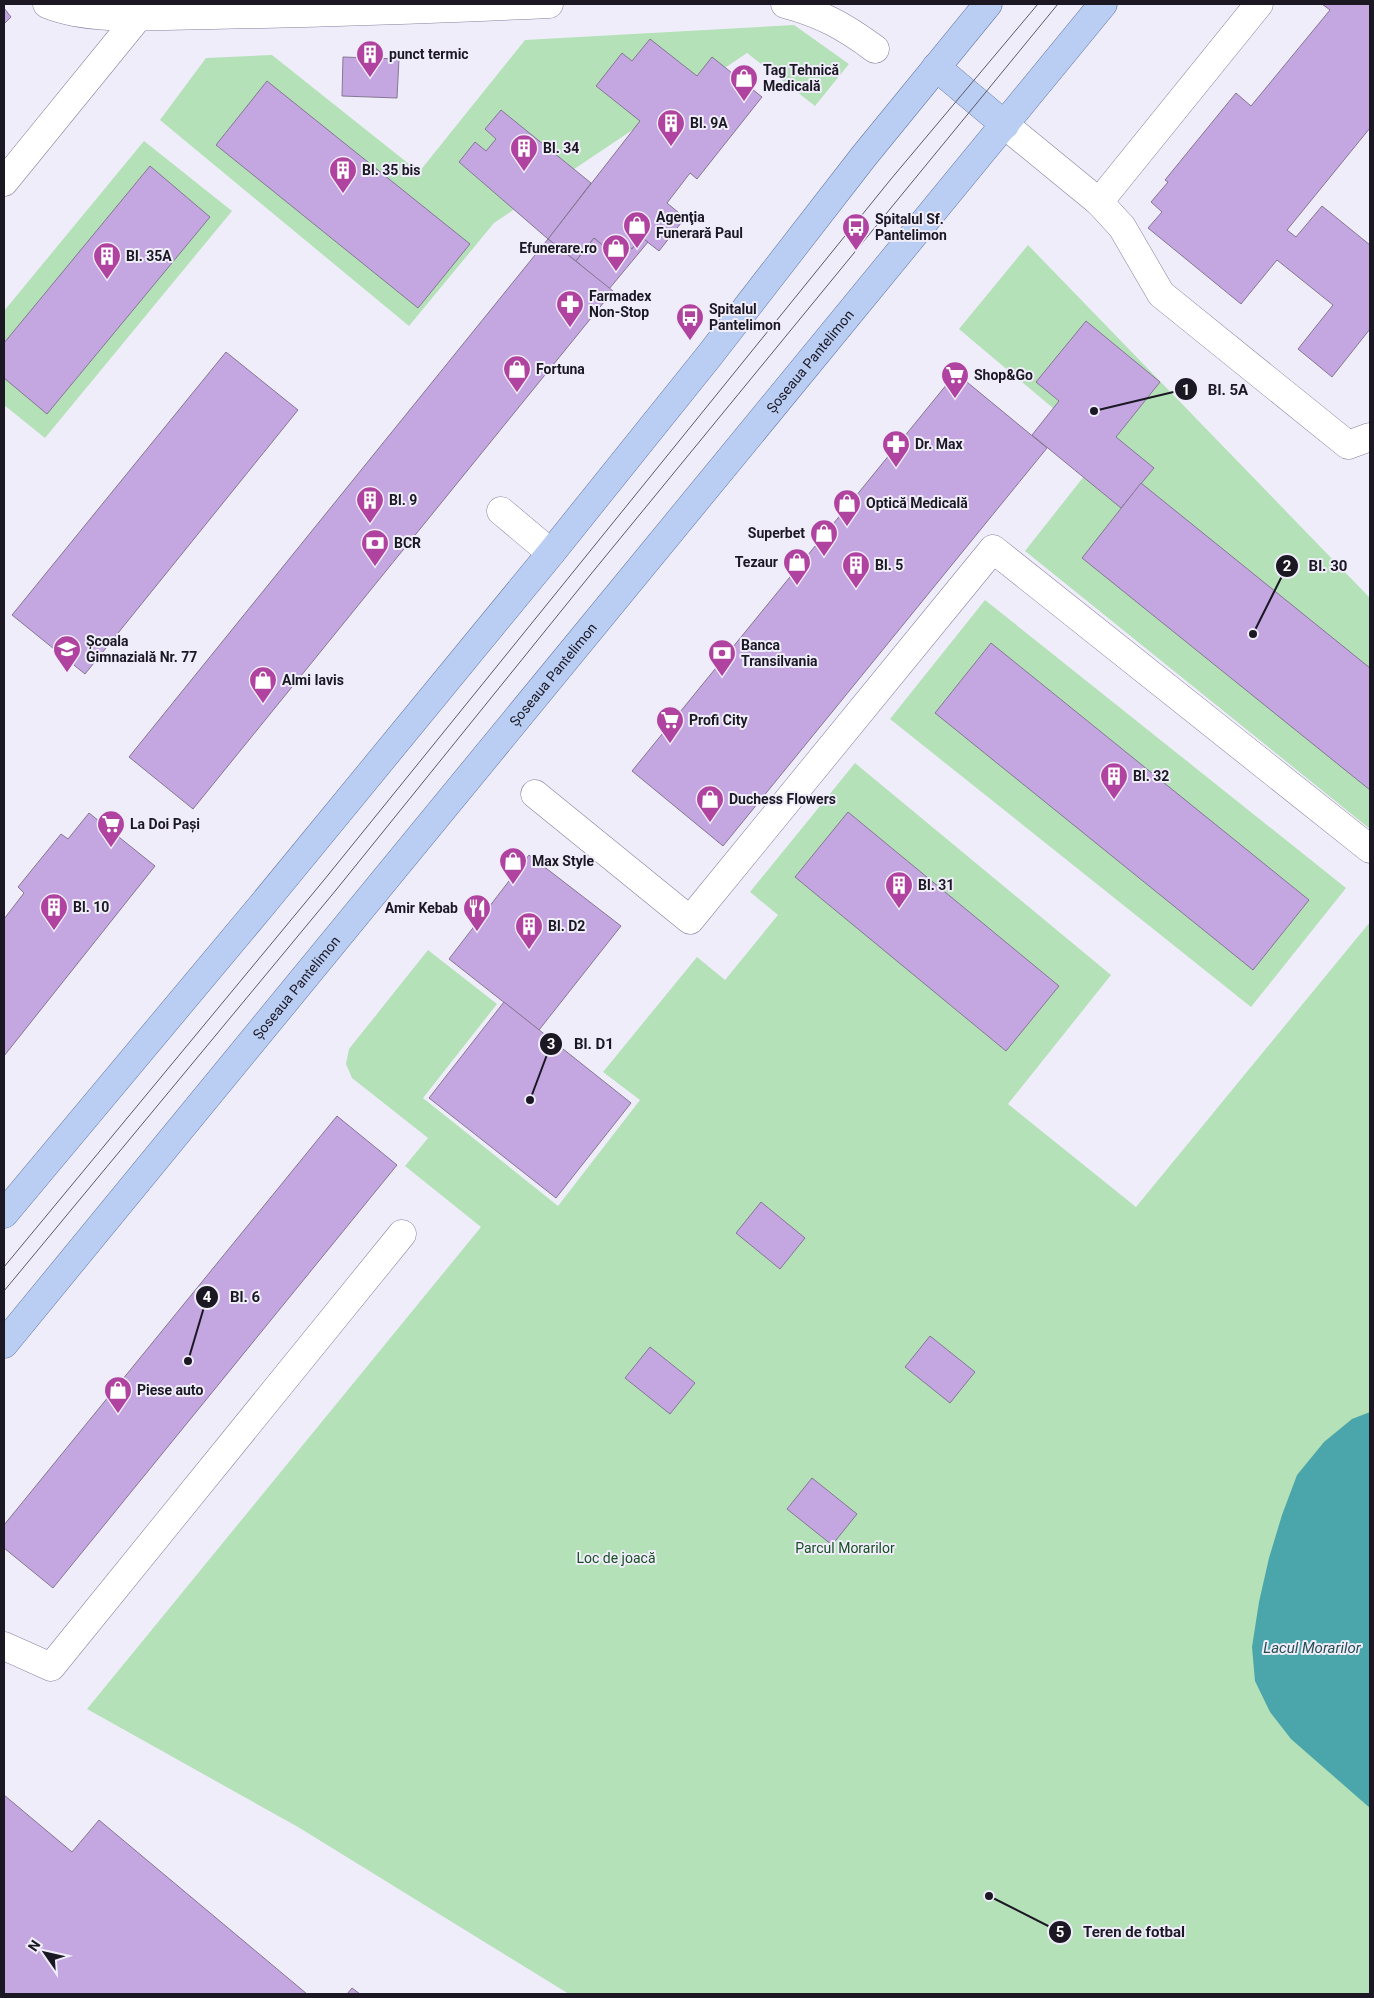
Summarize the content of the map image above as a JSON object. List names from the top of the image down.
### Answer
{
  "streets": {
    "main road": ["Șoseaua Pantelimon"]
  },
  "water": ["Lacul Morarilor"],
  "parks": ["Parcul Morarilor", "Loc de joacă"],
  "places": {
    "building": [
      "punct termic",
      "Bl. 9A",
      "Bl. 34",
      "Bl. 35 bis",
      "Bl. 35A",
      "Bl. 9",
      "Bl. 5",
      "Bl. 32",
      "Bl. 31",
      "Bl. 10",
      "Bl. D2"
    ],
    "shop": [
      "Tag Tehnică Medicală",
      "Agenţia Funerară Paul",
      "Efunerare.ro",
      "Fortuna",
      "Optică Medicală",
      "Superbet",
      "Tezaur",
      "Almi Iavis",
      "Duchess Flowers",
      "Max Style",
      "Piese auto"
    ],
    "bus stop": ["Spitalul Sf. Pantelimon", "Spitalul Pantelimon"],
    "pharmacy": ["Farmadex Non-Stop", "Dr. Max"],
    "supermarket": ["Shop&Go", "Profi City", "La Doi Pași"],
    "other": [
      "Bl. 5A",
      "Bl. 30",
      "Bl. D1",
      "Bl. 6",
      "Teren de fotbal"
    ],
    "bank": ["BCR", "Banca Transilvania"],
    "school or university": ["Școala Gimnazială Nr. 77"],
    "restaurant": ["Amir Kebab"]
  },
  "north": "top left"
}
